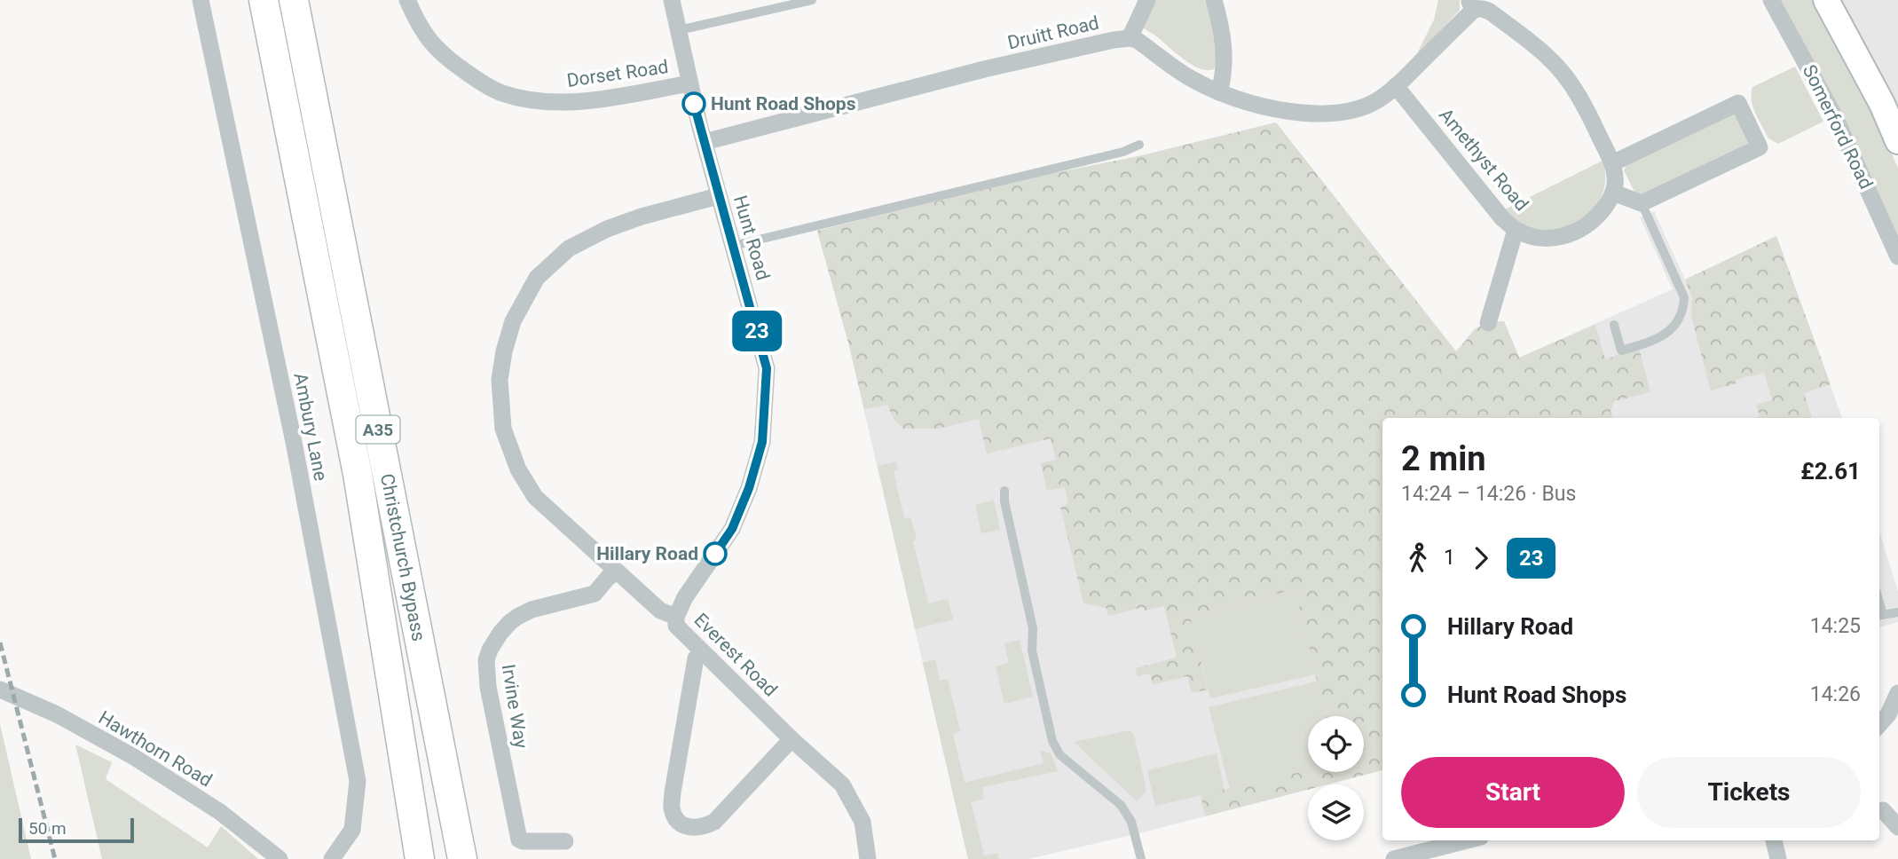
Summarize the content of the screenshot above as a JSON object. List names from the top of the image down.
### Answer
{
  "streets": {
    "main road": ["A35", "Christchurch Bypass"],
    "street": [
      "Druitt Road",
      "Dorset Road",
      "Somerford Road",
      "Amethyst Road",
      "Hunt Road",
      "Ambury Lane",
      "Everest Road",
      "Irvine Way",
      "Hawthorn Road"
    ]
  },
  "crossings": [
    ["Druitt Road", "Hunt Road"],
    ["Dorset Road", "Hunt Road"],
    ["Hunt Road", "Everest Road"],
    ["Everest Road", "Irvine Way"]
  ],
  "places": ["Hunt Road Shops", "Hillary Road"],
  "lines": ["bus line 23"],
  "scale_bar": "50 m",
  "page": {
    "on_map": "23",
    "heading": ["2 min", "14:24 – 14:26 · Bus", "£2.61"],
    "legs": ["1", "23"],
    "list": [
      {
        "name": "Hillary Road",
        "value": "14:25"
      },
      {
        "name": "Hunt Road Shops",
        "value": "14:26"
      }
    ],
    "buttons": ["Start", "Tickets"],
    "scale": "50 m"
  }
}
